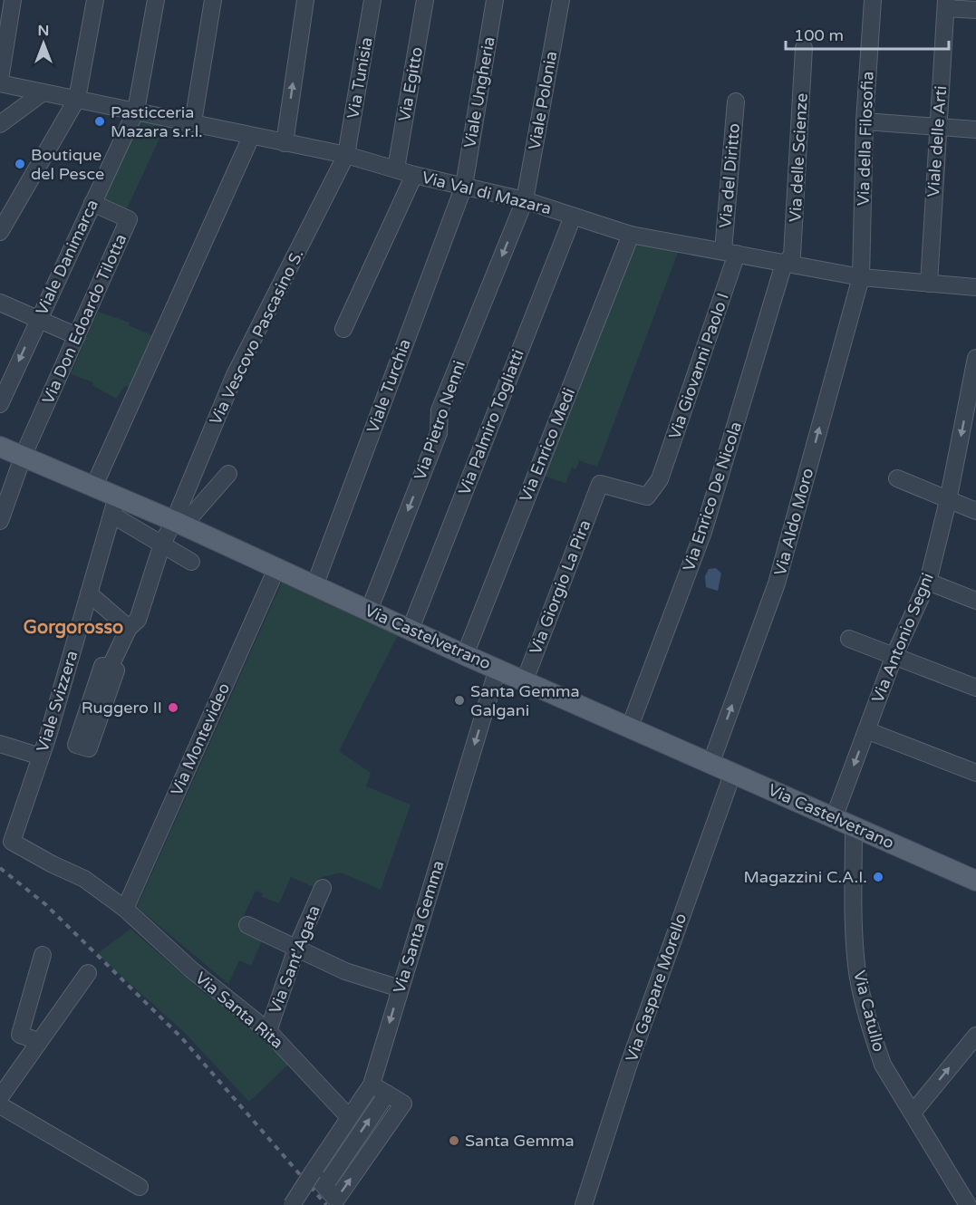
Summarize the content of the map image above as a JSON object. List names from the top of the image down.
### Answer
{
  "streets": {
    "main road": ["Via Castelvetrano"],
    "street": [
      "Via Tunisia",
      "Via Egitto",
      "Viale Ungheria",
      "Viale Polonia",
      "Via della Filosofia",
      "Viale delle Arti",
      "Via delle Scienze",
      "Via del Diritto",
      "Via Val di Mazara",
      "Viale Danimarca",
      "Via Don Edoardo Tilotta",
      "Via Vescovo Pascasino S.",
      "Via Giovanni Paolo I",
      "Viale Turchia",
      "Via Pietro Nenni",
      "Via Palmiro Togliatti",
      "Via Enrico Medi",
      "Via Enrico De Nicola",
      "Via Aldo Moro",
      "Via Giorgio La Pira",
      "Via Antonio Segni",
      "Viale Svizzera",
      "Via Montevideo",
      "Via Santa Gemma",
      "Via Sant'Agata",
      "Via Gaspare Morello",
      "Via Santa Rita",
      "Via Catullo"
    ]
  },
  "crossings": [
    ["Via Tunisia", "Via Val di Mazara"],
    ["Via Tunisia", "Via Vescovo Pascasino S."],
    ["Via Egitto", "Via Val di Mazara"],
    ["Viale Ungheria", "Via Val di Mazara"],
    ["Viale Ungheria", "Viale Turchia"],
    ["Viale Polonia", "Via Val di Mazara"],
    ["Viale Polonia", "Via Pietro Nenni"],
    ["Via della Filosofia", "Via Val di Mazara"],
    ["Via della Filosofia", "Via Aldo Moro"],
    ["Viale delle Arti", "Via Val di Mazara"],
    ["Via delle Scienze", "Via Val di Mazara"],
    ["Via delle Scienze", "Via Enrico De Nicola"],
    ["Via del Diritto", "Via Val di Mazara"],
    ["Via del Diritto", "Via Giovanni Paolo I"],
    ["Via Val di Mazara", "Viale Danimarca"],
    ["Via Val di Mazara", "Via Vescovo Pascasino S."],
    ["Via Val di Mazara", "Via Giovanni Paolo I"],
    ["Via Val di Mazara", "Viale Turchia"],
    ["Via Val di Mazara", "Via Pietro Nenni"],
    ["Via Val di Mazara", "Via Palmiro Togliatti"],
    ["Via Val di Mazara", "Via Enrico Medi"],
    ["Via Val di Mazara", "Via Enrico De Nicola"],
    ["Via Val di Mazara", "Via Aldo Moro"],
    ["Viale Danimarca", "Via Don Edoardo Tilotta"],
    ["Via Don Edoardo Tilotta", "Via Castelvetrano"],
    ["Via Vescovo Pascasino S.", "Via Castelvetrano"],
    ["Via Giovanni Paolo I", "Via Giorgio La Pira"],
    ["Viale Turchia", "Via Castelvetrano"],
    ["Via Pietro Nenni", "Via Castelvetrano"],
    ["Via Palmiro Togliatti", "Via Castelvetrano"],
    ["Via Enrico Medi", "Via Castelvetrano"],
    ["Via Enrico De Nicola", "Via Castelvetrano"],
    ["Via Aldo Moro", "Via Castelvetrano"],
    ["Via Giorgio La Pira", "Via Castelvetrano"],
    ["Via Castelvetrano", "Via Antonio Segni"],
    ["Via Castelvetrano", "Viale Svizzera"],
    ["Via Castelvetrano", "Via Montevideo"],
    ["Via Castelvetrano", "Via Santa Gemma"],
    ["Via Castelvetrano", "Via Gaspare Morello"],
    ["Via Castelvetrano", "Via Catullo"],
    ["Viale Svizzera", "Via Santa Rita"],
    ["Via Montevideo", "Via Santa Rita"],
    ["Via Santa Gemma", "Via Santa Rita"],
    ["Via Sant'Agata", "Via Santa Rita"]
  ],
  "one_way": ["Via Aldo Moro", "Via Antonio Segni", "Via Santa Gemma"],
  "districts": ["Gorgorosso"],
  "places": [
    "Pasticceria Mazara s.r.l.",
    "Boutique del Pesce",
    "Santa Gemma Galgani",
    "Ruggero II",
    "Magazzini C.A.I.",
    "Santa Gemma"
  ],
  "scale_bar": "100 m",
  "north": "top"
}
